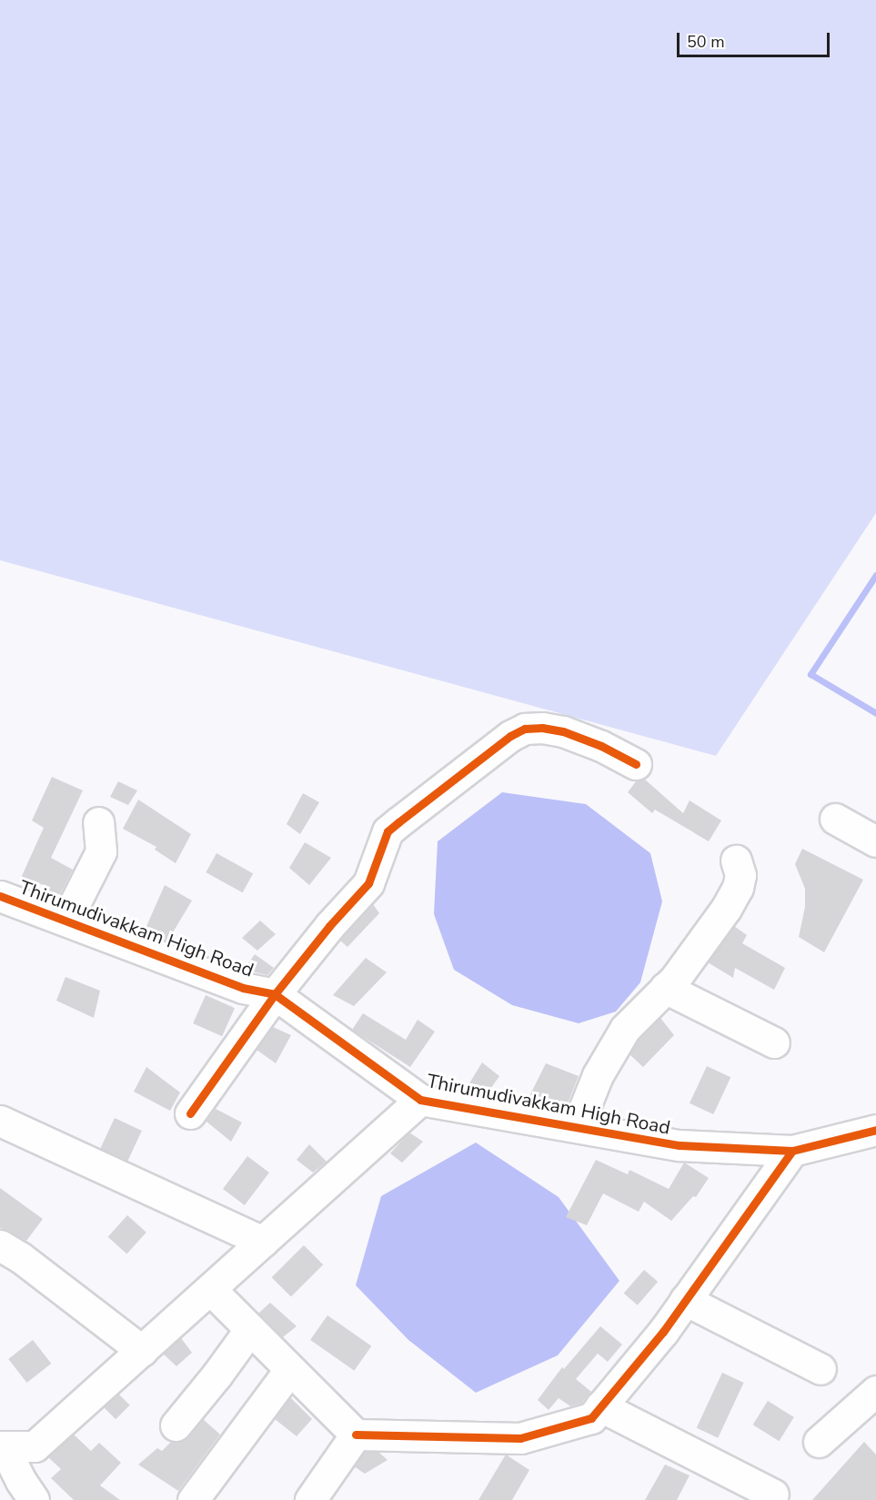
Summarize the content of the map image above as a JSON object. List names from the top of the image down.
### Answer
{
  "streets": {
    "street": ["Thirumudivakkam High Road"]
  },
  "scale_bar": "50 m"
}
